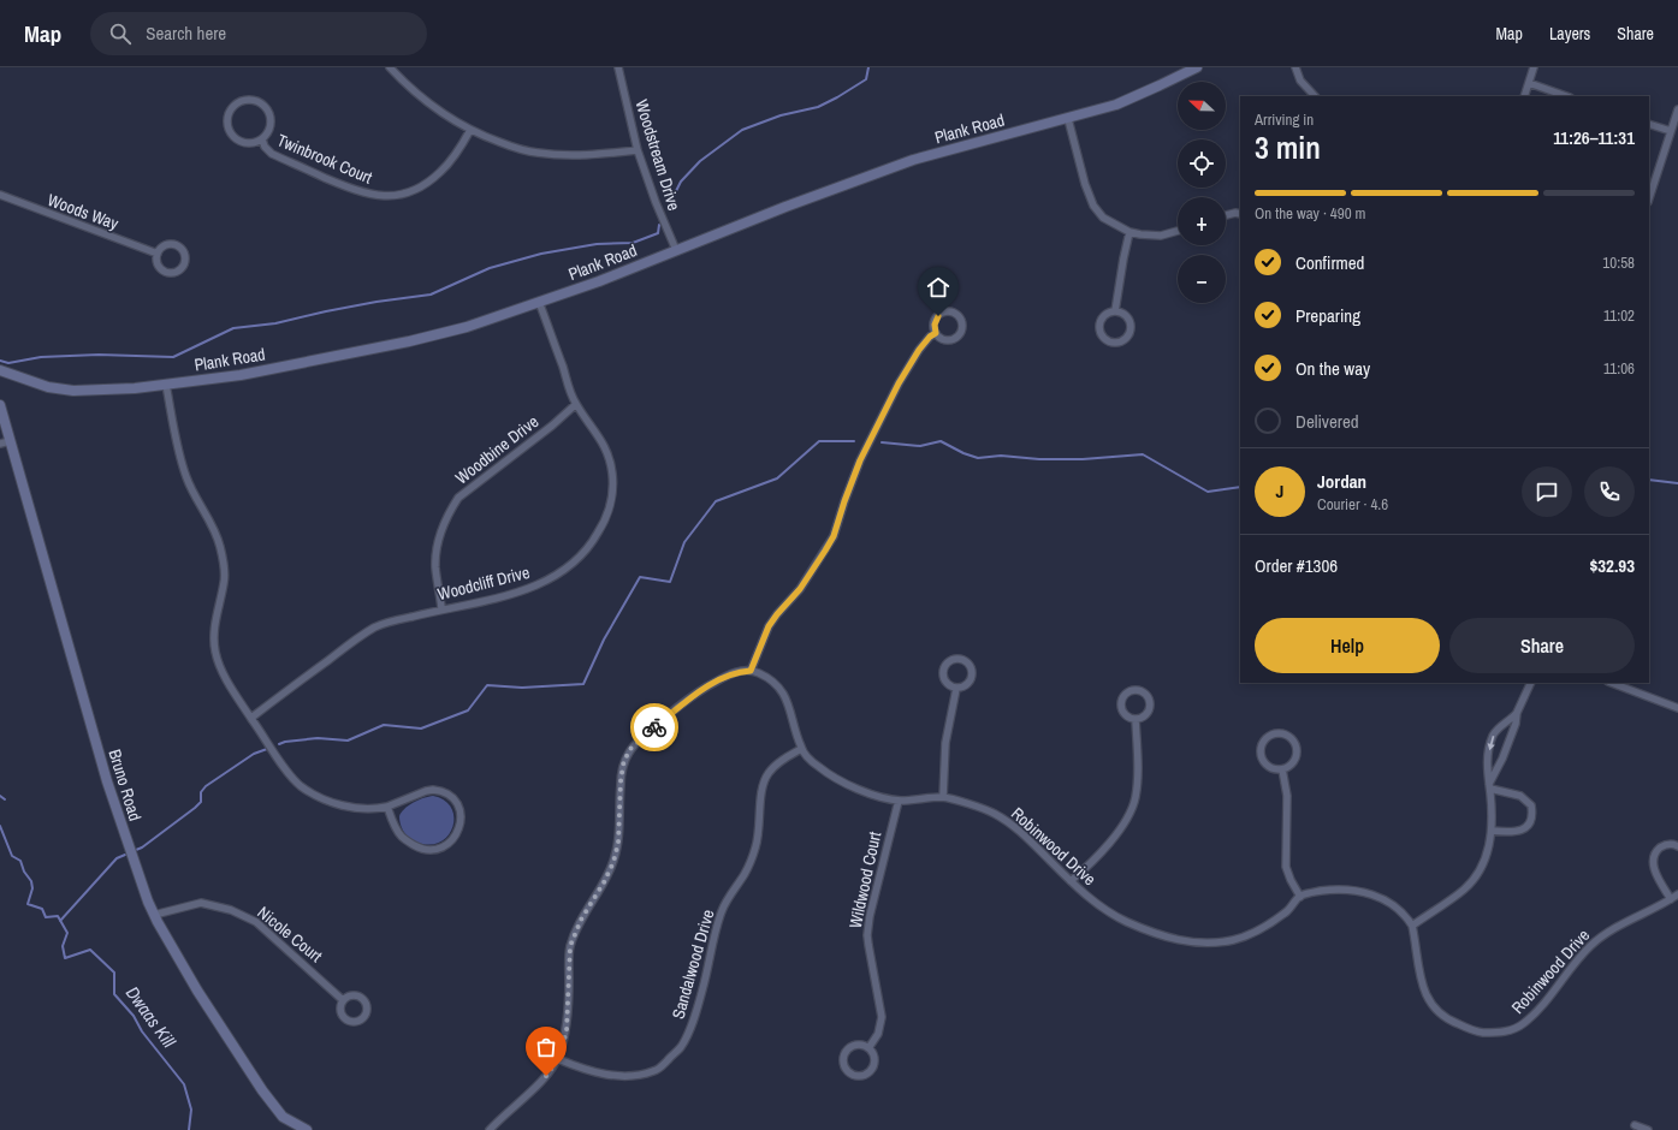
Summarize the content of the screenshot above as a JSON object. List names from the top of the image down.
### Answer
{
  "streets": {
    "street": [
      "Plank Road",
      "Woodstream Drive",
      "Twinbrook Court",
      "Woods Way",
      "Woodbine Drive",
      "Woodcliff Drive",
      "Bruno Road",
      "Robinwood Drive",
      "Wildwood Court",
      "Nicole Court",
      "Sandalwood Drive"
    ]
  },
  "crossings": [
    ["Plank Road", "Woodstream Drive"],
    ["Plank Road", "Woodcliff Drive"],
    ["Woodbine Drive", "Woodcliff Drive"],
    ["Bruno Road", "Nicole Court"],
    ["Robinwood Drive", "Wildwood Court"],
    ["Robinwood Drive", "Sandalwood Drive"]
  ],
  "water": ["Dwaas Kill"],
  "north": "left",
  "page": {
    "header": "Map",
    "search": "Search here",
    "nav": ["Map", "Layers", "Share"],
    "map_buttons": ["+", "−"],
    "heading": ["3 min", "Arriving in", "11:26–11:31"],
    "panel": [
      "Jordan",
      "Courier · 4.6",
      "Order #1306",
      "$32.93"
    ],
    "bar": "On the way · 490 m",
    "list": [
      ["Confirmed", "10:58"],
      ["Preparing", "11:02"],
      ["On the way", "11:06"],
      "Delivered"
    ],
    "round": "J",
    "buttons": ["Help", "Share"]
  }
}
